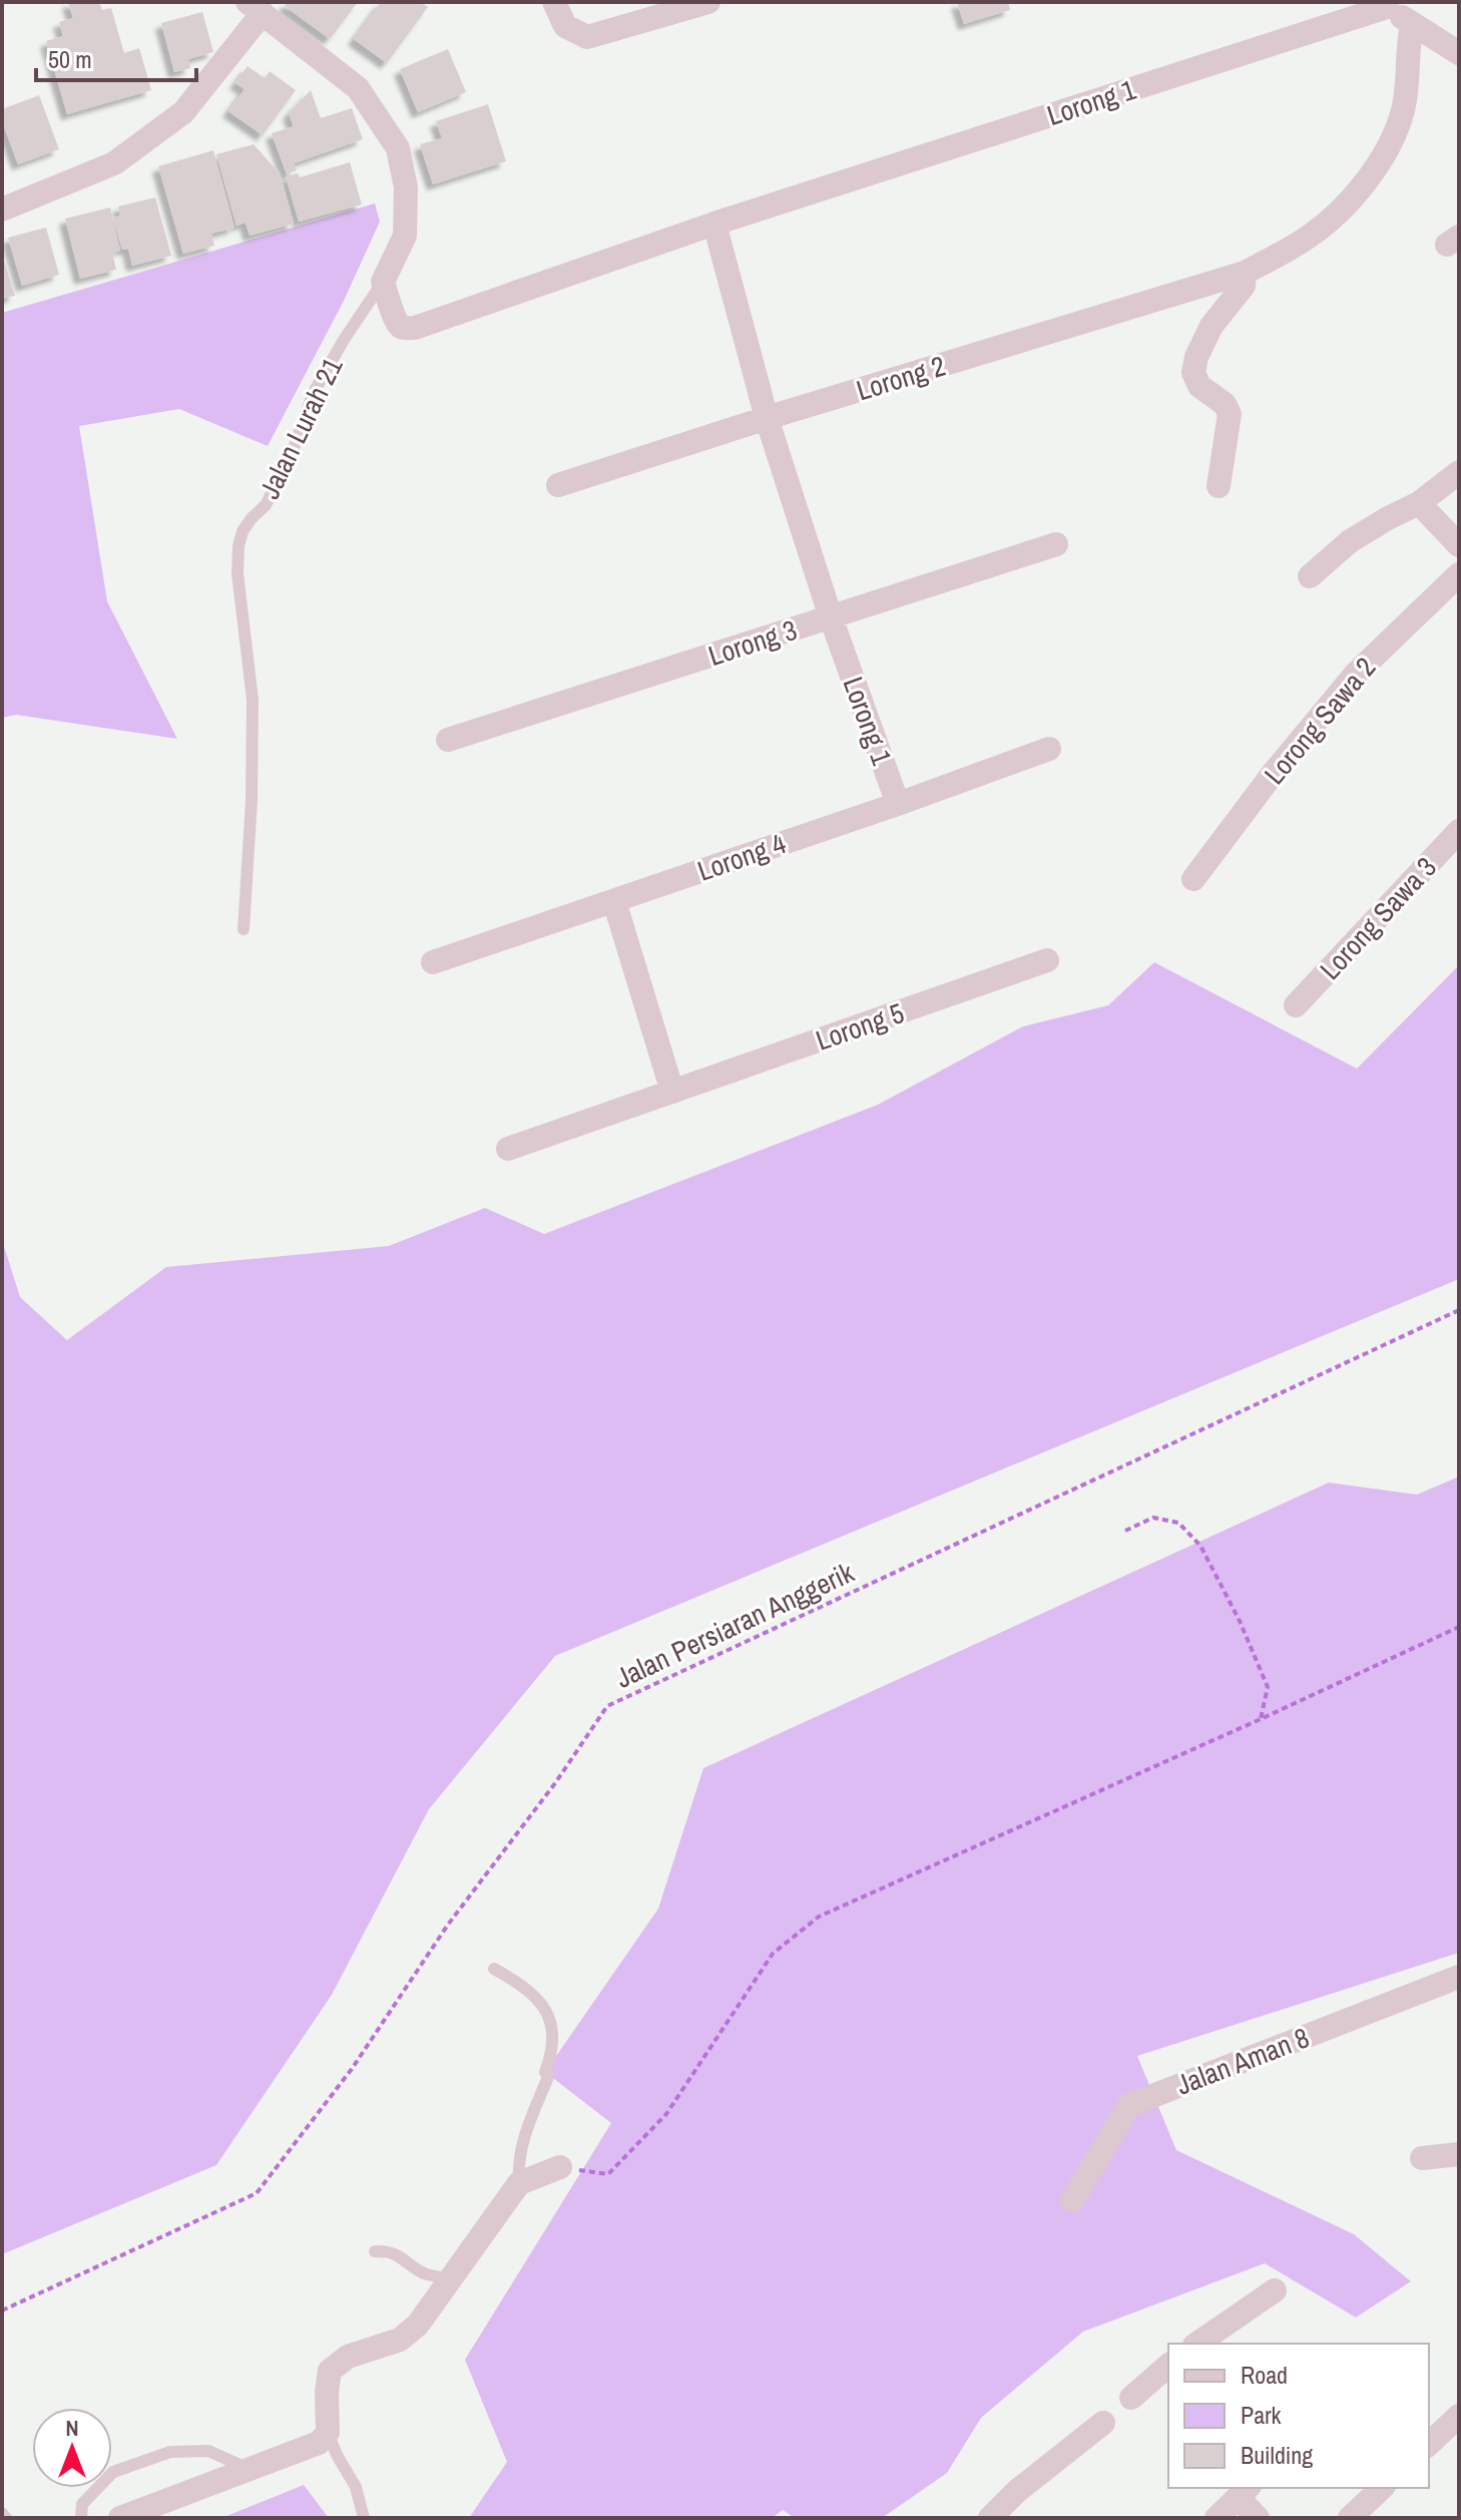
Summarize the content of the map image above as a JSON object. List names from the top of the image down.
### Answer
{
  "streets": {
    "street": [
      "Lorong 1",
      "Lorong 2",
      "Jalan Lurah 21",
      "Lorong 3",
      "Lorong Sawa 2",
      "Lorong 4",
      "Lorong Sawa 3",
      "Lorong 5",
      "Jalan Aman 8"
    ],
    "path": ["Jalan Persiaran Anggerik"]
  },
  "crossings": [
    ["Lorong 1", "Lorong 2"],
    ["Lorong 1", "Jalan Lurah 21"],
    ["Lorong 1", "Lorong 3"],
    ["Lorong 1", "Lorong 4"]
  ],
  "legend": ["Road", "Park", "Building"],
  "scale_bar": "50 m",
  "north": "top"
}
